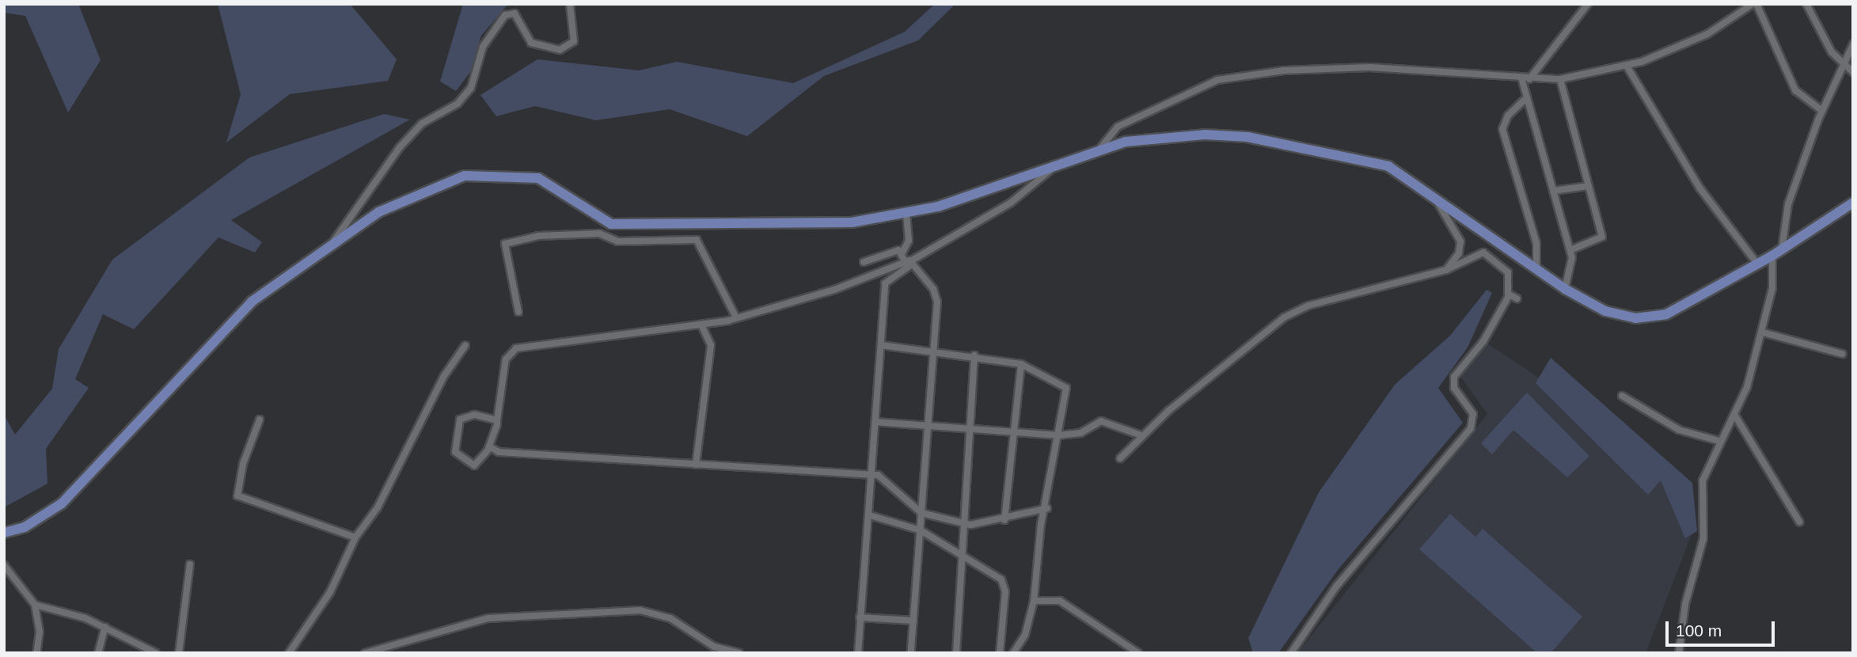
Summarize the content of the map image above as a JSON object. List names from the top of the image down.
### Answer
{
  "scale_bar": "100 m"
}
